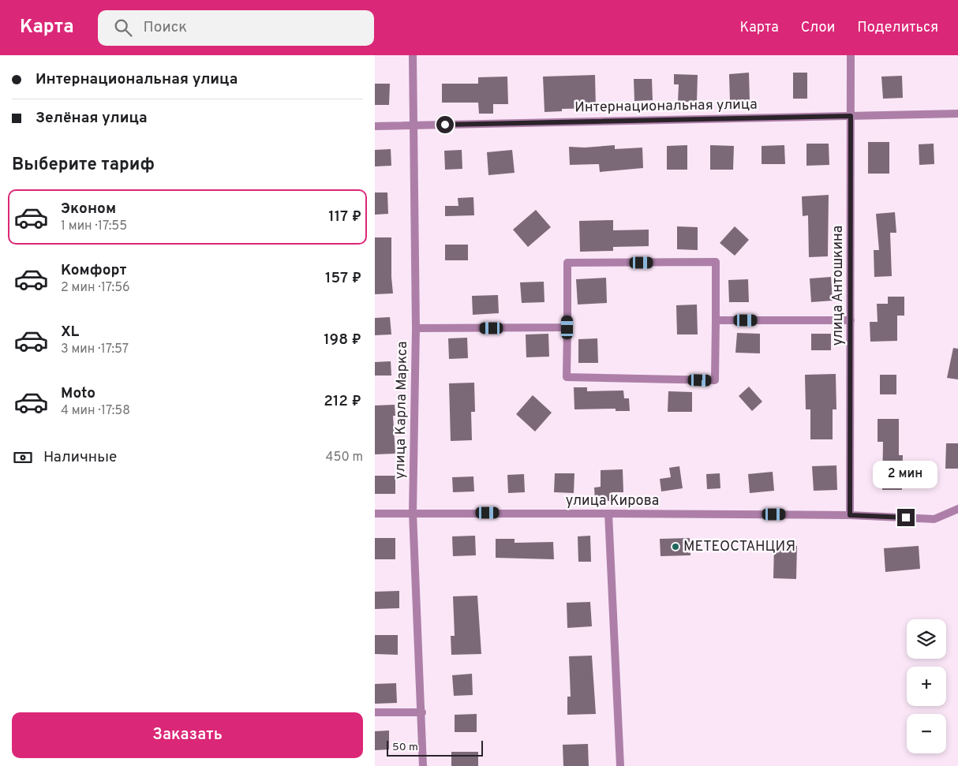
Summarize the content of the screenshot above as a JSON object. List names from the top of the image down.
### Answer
{
  "streets": {
    "street": [
      "Интернациональная улица",
      "улица Антошкина",
      "улица Карла Маркса",
      "улица Кирова"
    ]
  },
  "crossings": [
    ["Интернациональная улица", "улица Антошкина"],
    ["Интернациональная улица", "улица Карла Маркса"],
    ["улица Антошкина", "улица Кирова"],
    ["улица Карла Маркса", "улица Кирова"]
  ],
  "places": ["МЕТЕОСТАНЦИЯ"],
  "scale_bar": "50 m",
  "page": {
    "header": "Карта",
    "search": "Поиск",
    "nav": ["Карта", "Слои", "Поделиться"],
    "banner": ["Интернациональная улица", "Зелёная улица"],
    "heading": "Выберите тариф",
    "list": [
      {
        "name": "Эконом",
        "note": "1 мин · 17:55",
        "value": "117 ₽"
      },
      {
        "name": "Комфорт",
        "note": "2 мин · 17:56",
        "value": "157 ₽"
      },
      {
        "name": "XL",
        "note": "3 мин · 17:57",
        "value": "198 ₽"
      },
      {
        "name": "Moto",
        "note": "4 мин · 17:58",
        "value": "212 ₽"
      }
    ],
    "pay": ["Наличные", "450 m"],
    "bubble": "2 мин",
    "map_buttons": ["+", "−"],
    "buttons": "Заказать",
    "scale": "50 m"
  }
}
